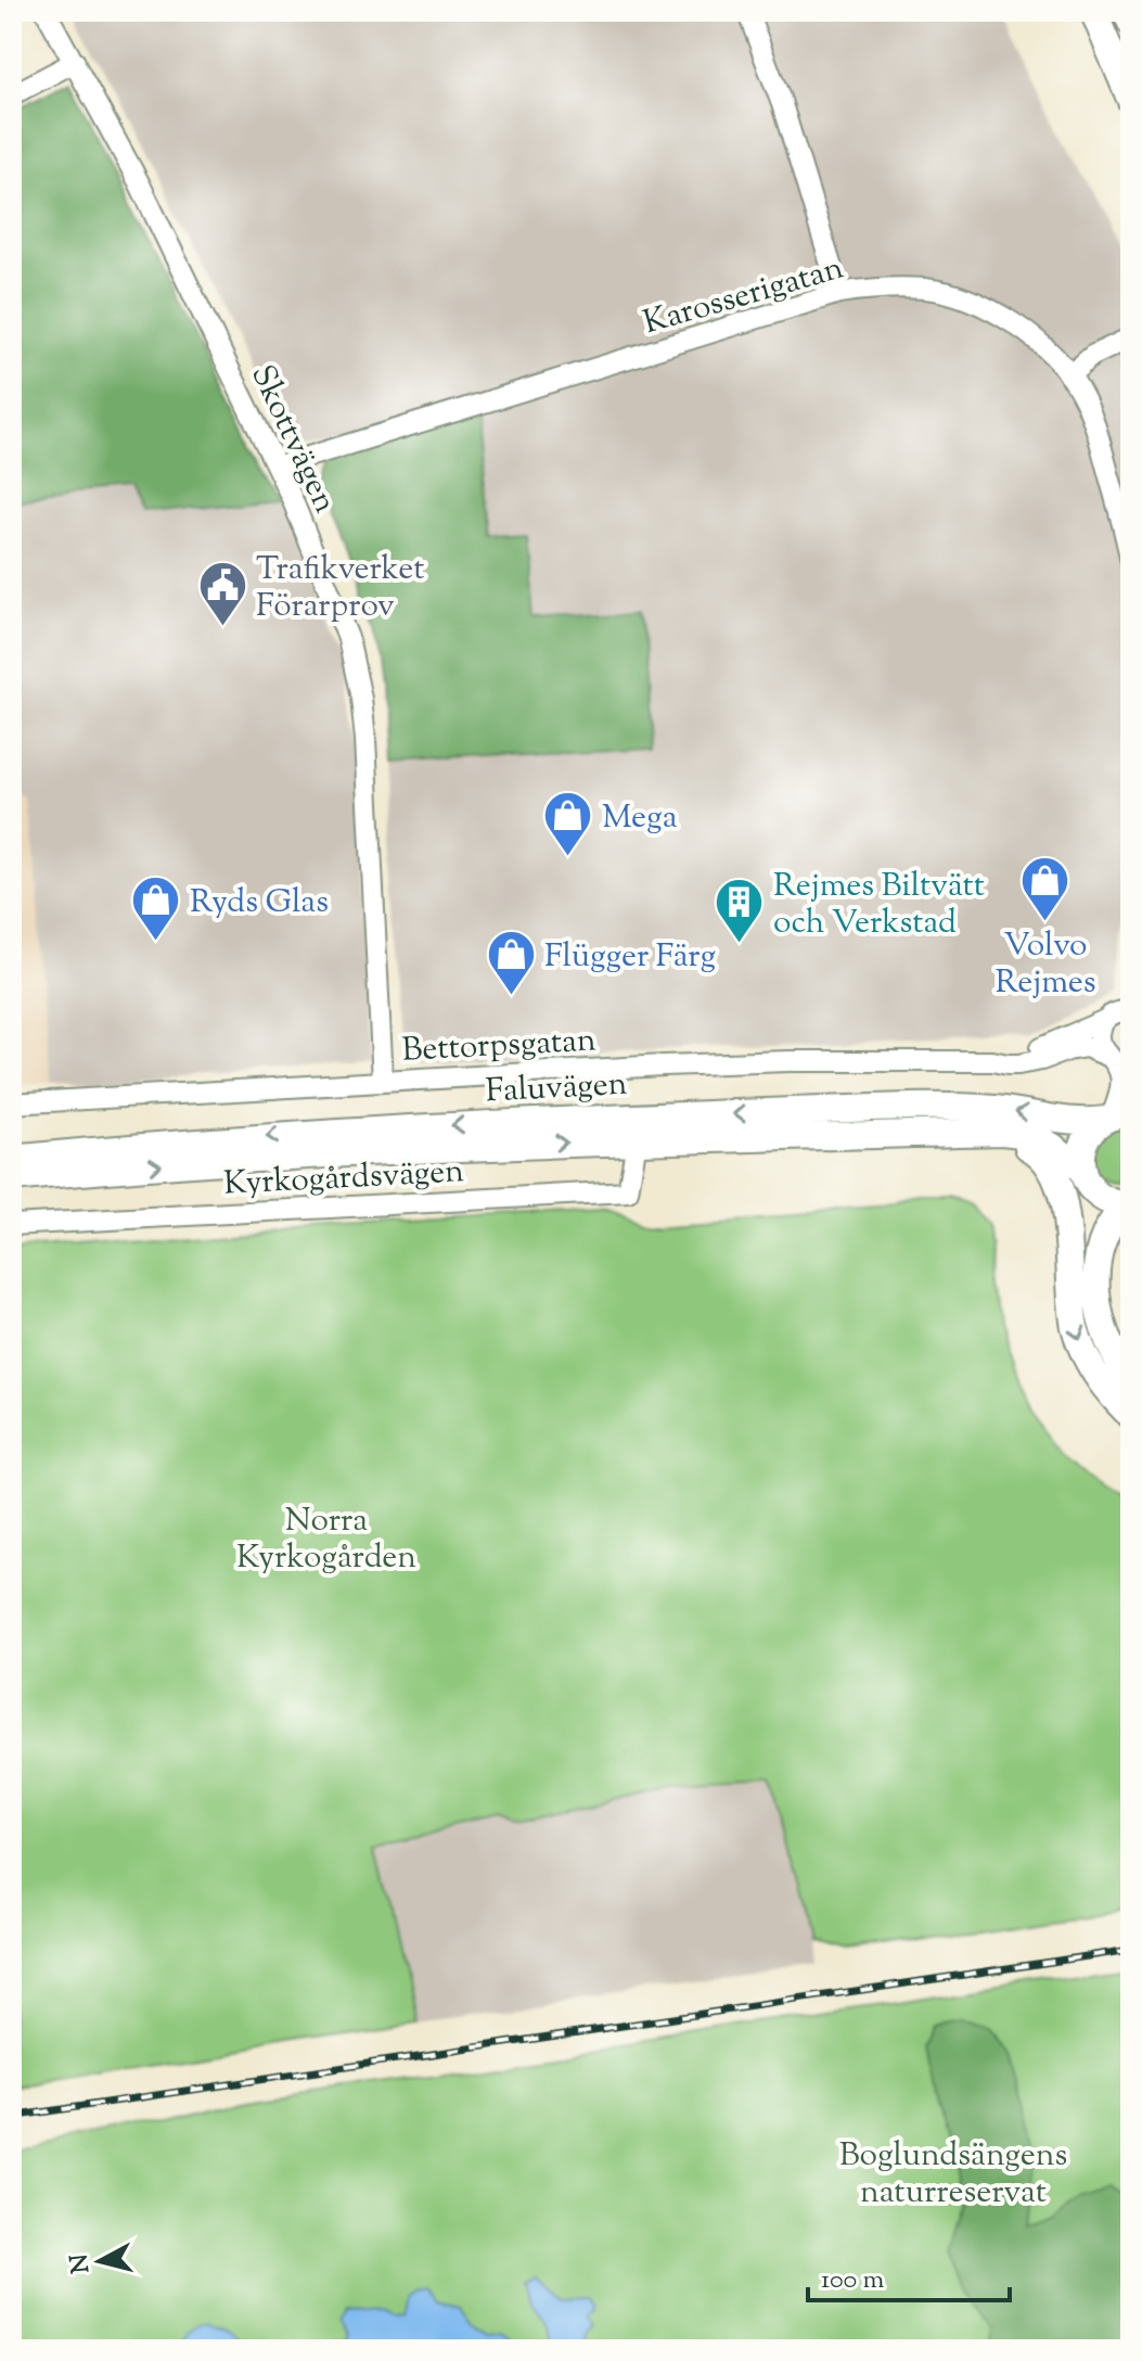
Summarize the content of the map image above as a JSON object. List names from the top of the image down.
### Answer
{
  "streets": {
    "highway": ["Faluvägen"],
    "street": [
      "Karosserigatan",
      "Skottvägen",
      "Bettorpsgatan",
      "Kyrkogårdsvägen"
    ]
  },
  "crossings": [
    ["Karosserigatan", "Skottvägen"],
    ["Skottvägen", "Bettorpsgatan"],
    ["Faluvägen", "Kyrkogårdsvägen"]
  ],
  "parks": ["Norra Kyrkogården", "Boglundsängens naturreservat"],
  "places": {
    "public building": ["Trafikverket Förarprov"],
    "shop": [
      "Mega",
      "Volvo Rejmes",
      "Ryds Glas",
      "Flügger Färg"
    ],
    "building": ["Rejmes Biltvätt och Verkstad"]
  },
  "scale_bar": "100 m",
  "north": "left"
}
